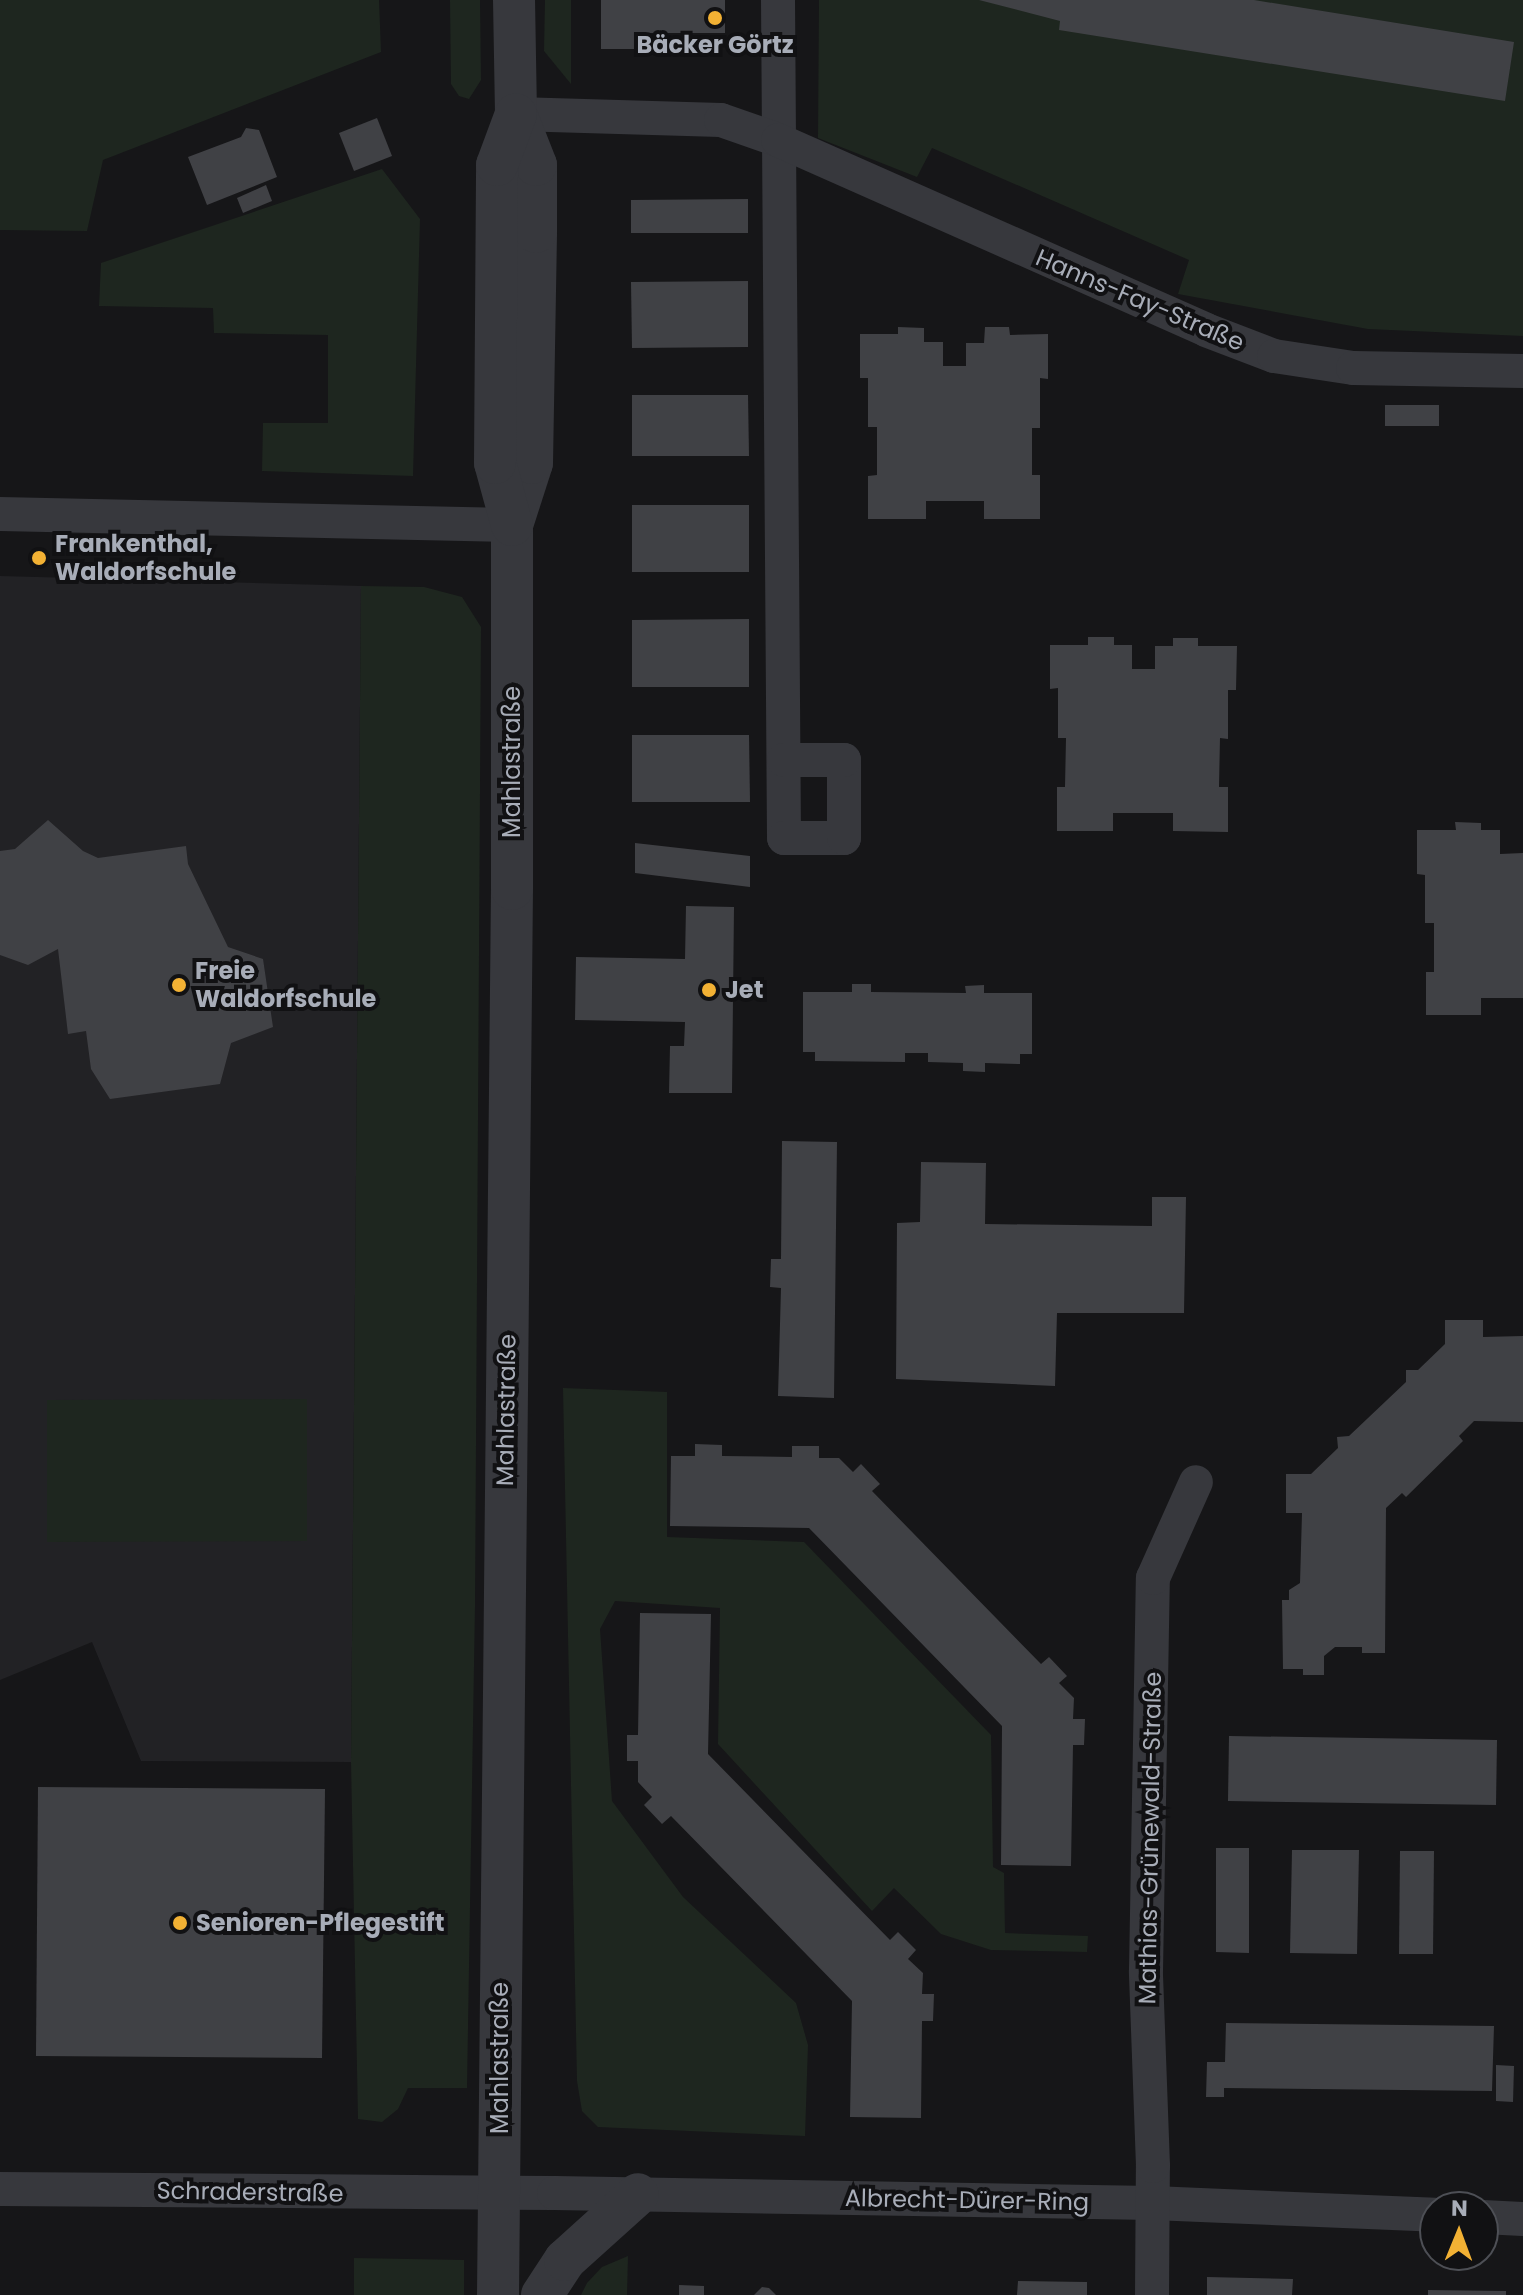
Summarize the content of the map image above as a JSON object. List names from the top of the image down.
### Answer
{
  "streets": {
    "street": [
      "Hanns-Fay-Straße",
      "Mahlastraße",
      "Mathias-Grünewald-Straße",
      "Schraderstraße",
      "Albrecht-Dürer-Ring"
    ]
  },
  "crossings": [
    ["Hanns-Fay-Straße", "Mahlastraße"],
    ["Mahlastraße", "Schraderstraße"],
    ["Mahlastraße", "Albrecht-Dürer-Ring"],
    ["Mathias-Grünewald-Straße", "Albrecht-Dürer-Ring"],
    ["Schraderstraße", "Albrecht-Dürer-Ring"]
  ],
  "places": [
    "Bäcker Görtz",
    "Frankenthal, Waldorfschule",
    "Freie Waldorfschule",
    "Jet",
    "Senioren-Pflegestift"
  ],
  "north": "top"
}
